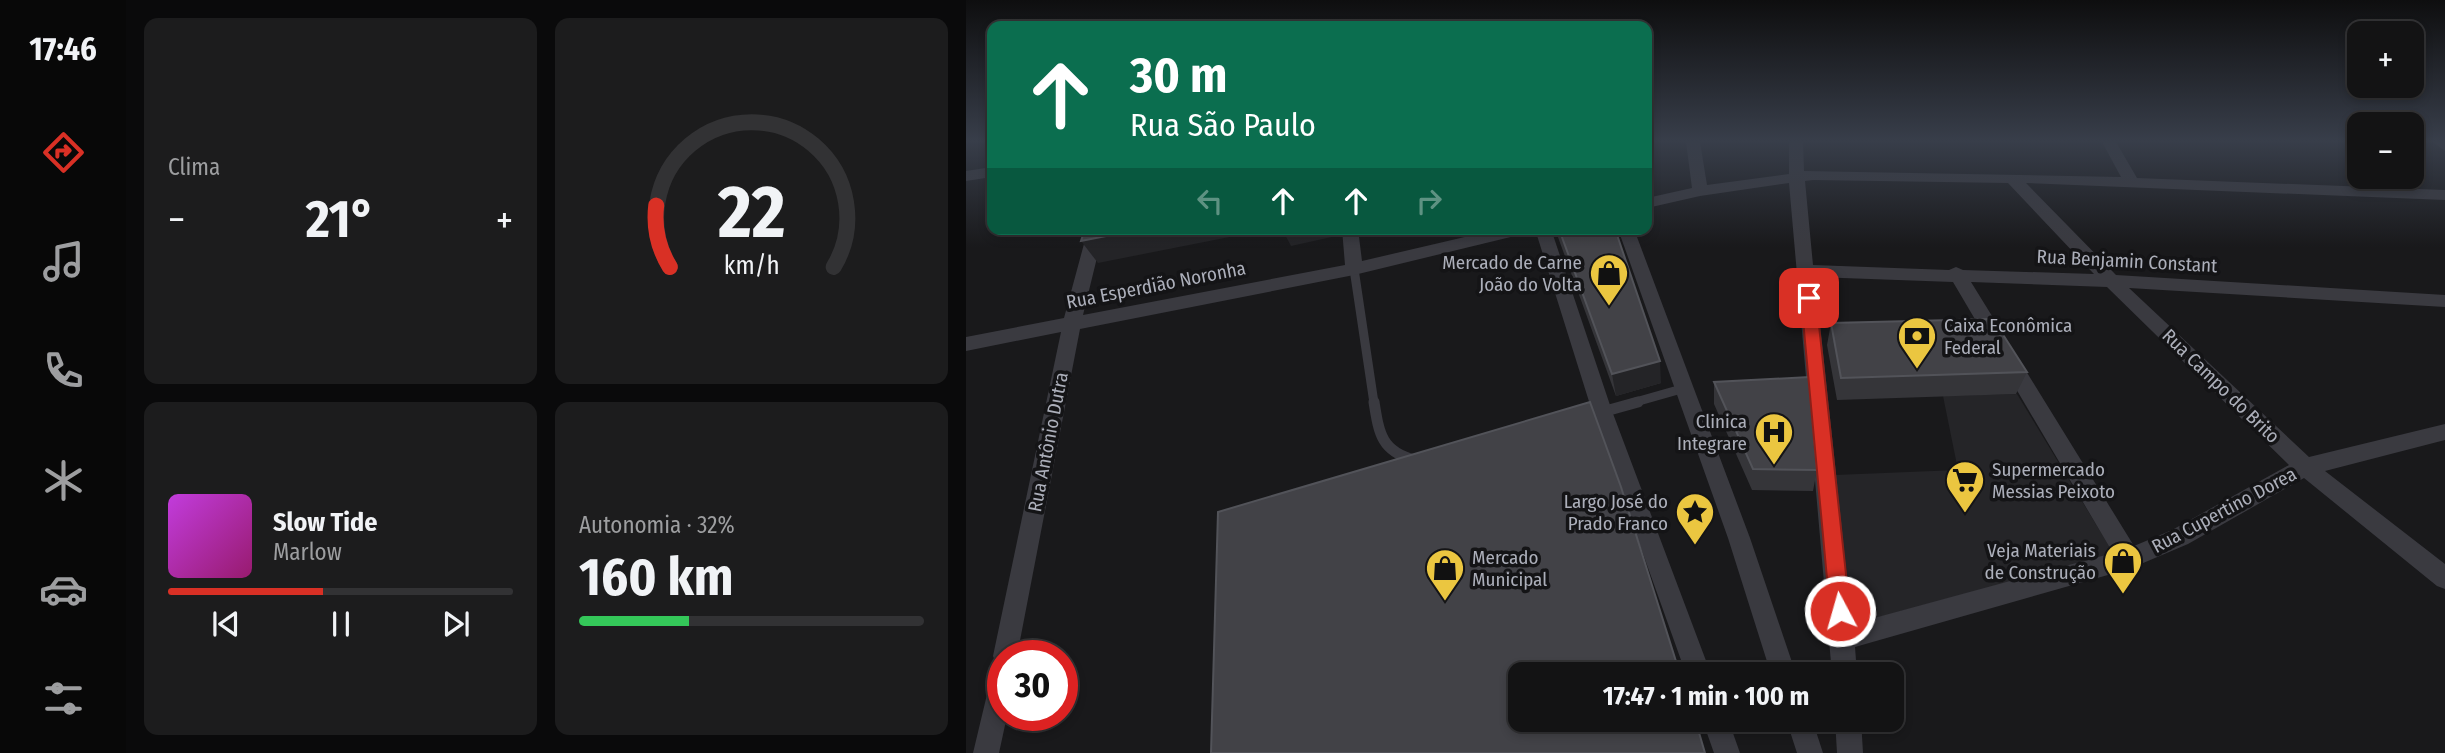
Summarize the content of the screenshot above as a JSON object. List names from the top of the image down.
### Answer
{
  "streets": {
    "street": [
      "Rua Benjamin Constant",
      "Rua Esperdião Noronha",
      "Rua Campo do Brito",
      "Rua Antônio Dutra",
      "Rua Cupertino Dorea"
    ]
  },
  "crossings": [
    ["Rua Benjamin Constant", "Rua Campo do Brito"],
    ["Rua Esperdião Noronha", "Rua Antônio Dutra"],
    ["Rua Campo do Brito", "Rua Cupertino Dorea"]
  ],
  "places": {
    "shop": ["Mercado de Carne João do Volta", "Veja Materiais de Construção", "Mercado Municipal"],
    "bank": ["Caixa Econômica Federal"],
    "hospital": ["Clinica Integrare"],
    "supermarket": ["Supermercado Messias Peixoto"],
    "place": ["Largo José do Prado Franco"]
  },
  "page": {
    "tabs": "17:46",
    "tile": [
      "Clima",
      ["Autonomia · 32%", "160 km"]
    ],
    "map_buttons": ["+", "−"],
    "turn": ["30 m", "Rua São Paulo"],
    "heat": ["−", "21°", "+"],
    "song": ["Slow Tide", "Marlow"],
    "limit": "30",
    "trip": "17:47 · 1 min · 100 m",
    "gauge": ["22", "km/h"]
  }
}
